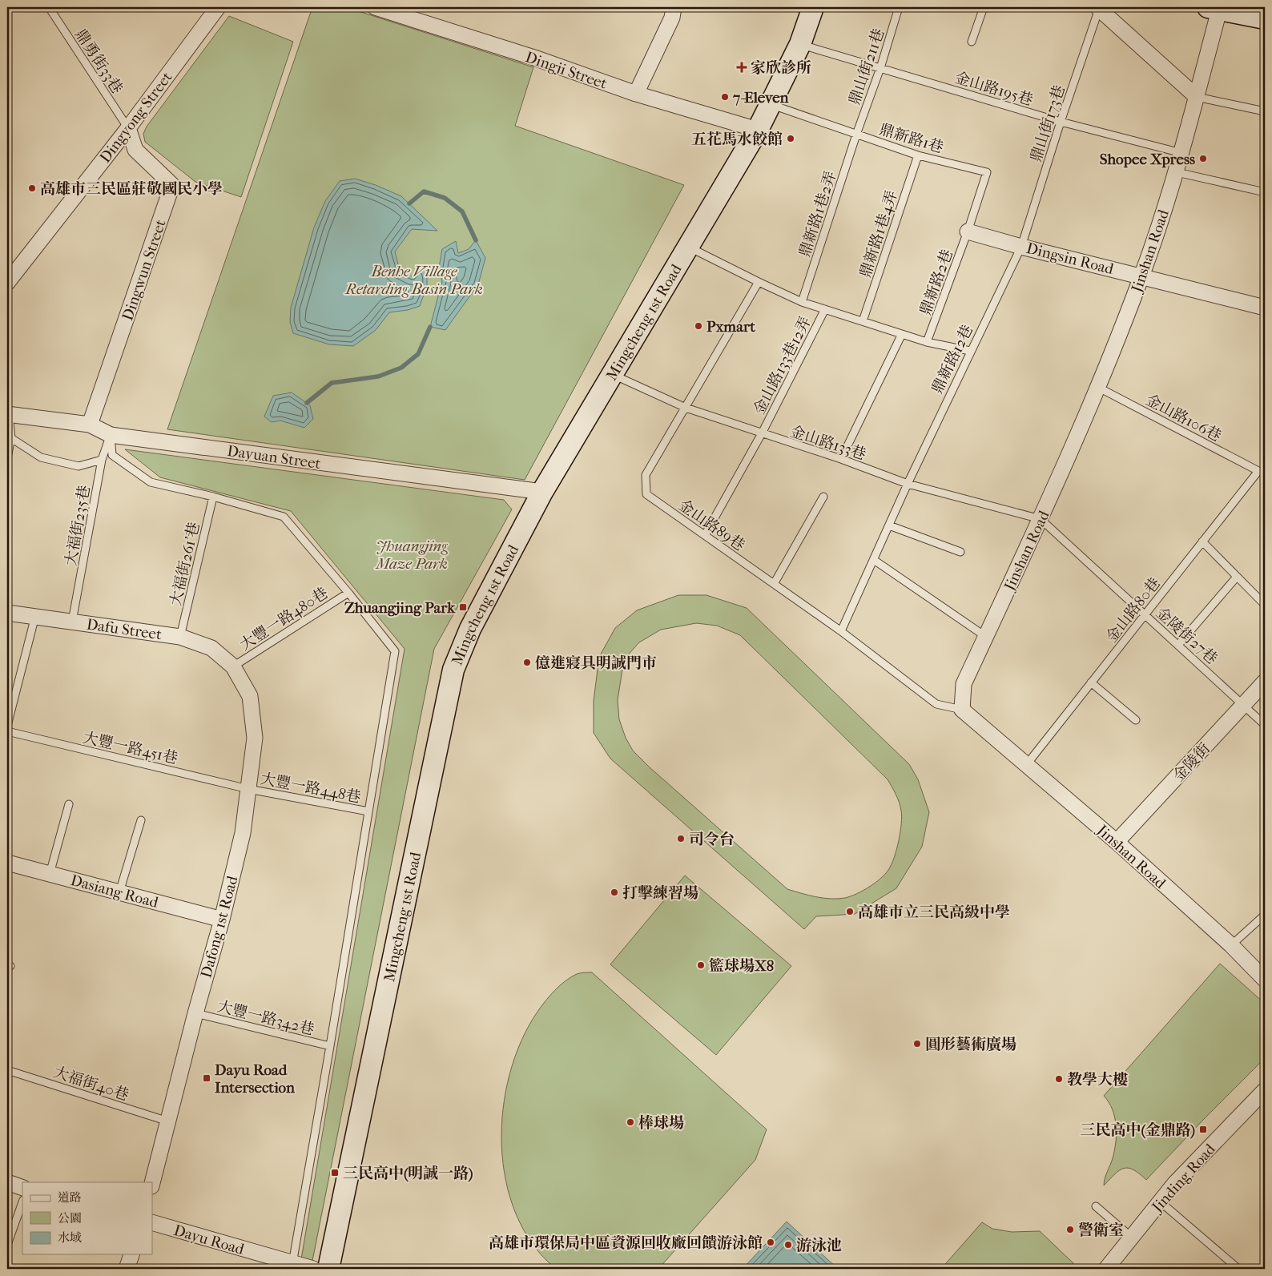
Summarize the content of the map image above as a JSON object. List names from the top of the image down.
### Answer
{
  "streets": {
    "street": [
      "Dingji Street",
      "Dingyong Street",
      "Jinshan Road",
      "Dingsin Road",
      "Dingwun Street",
      "Mingcheng 1st Road",
      "Dayuan Street",
      "Dafu Street",
      "金陵街",
      "Dasiang Road",
      "Dafong 1st Road",
      "Jinding Road",
      "Dayu Road"
    ],
    "lane": [
      "鼎勇街33巷",
      "鼎山街211巷",
      "金山路195巷",
      "鼎山街173巷",
      "鼎新路1巷",
      "鼎新路1巷2弄",
      "鼎新路1巷4弄",
      "鼎新路2巷",
      "鼎新路12巷",
      "金山路133巷12弄",
      "金山路106巷",
      "金山路133巷",
      "金山路89巷",
      "大福街235巷",
      "大福街261'巷",
      "金山路80巷",
      "大豐一路480巷",
      "金陵街27巷",
      "大豐一路451巷",
      "大豐一路448巷",
      "大豐一路342巷",
      "大福街40巷"
    ]
  },
  "crossings": [
    ["鼎勇街33巷", "Dingyong Street"],
    ["鼎勇街33巷", "Dingwun Street"],
    ["鼎山街211巷", "金山路195巷"],
    ["鼎山街211巷", "鼎新路1巷"],
    ["鼎山街211巷", "鼎新路1巷2弄"],
    ["Dingji Street", "Mingcheng 1st Road"],
    ["金山路195巷", "鼎山街173巷"],
    ["金山路195巷", "Jinshan Road"],
    ["金山路195巷", "Mingcheng 1st Road"],
    ["Dingyong Street", "Dingwun Street"],
    ["鼎山街173巷", "Dingsin Road"],
    ["鼎山街173巷", "鼎新路12巷"],
    ["鼎新路1巷", "鼎新路1巷2弄"],
    ["鼎新路1巷", "鼎新路1巷4弄"],
    ["鼎新路1巷", "Dingsin Road"],
    ["鼎新路1巷", "鼎新路2巷"],
    ["鼎新路1巷", "Mingcheng 1st Road"],
    ["Jinshan Road", "Dingsin Road"],
    ["Jinshan Road", "金山路106巷"],
    ["Jinshan Road", "金山路133巷"],
    ["Jinshan Road", "金山路89巷"],
    ["Jinshan Road", "金山路80巷"],
    ["Jinshan Road", "金陵街27巷"],
    ["Jinshan Road", "金陵街"],
    ["Dingsin Road", "鼎新路2巷"],
    ["Dingsin Road", "鼎新路12巷"],
    ["Dingwun Street", "Dayuan Street"],
    ["Mingcheng 1st Road", "金山路133巷"],
    ["Mingcheng 1st Road", "Dayuan Street"],
    ["鼎新路12巷", "金山路133巷"],
    ["鼎新路12巷", "金山路89巷"],
    ["金山路133巷12弄", "金山路133巷"],
    ["金山路133巷12弄", "金山路89巷"],
    ["金山路106巷", "金山路80巷"],
    ["金山路133巷", "金山路89巷"],
    ["金山路133巷", "金陵街27巷"],
    ["Dayuan Street", "大福街235巷"],
    ["大福街235巷", "Dafu Street"],
    ["大福街261'巷", "Dafu Street"],
    ["金山路80巷", "金陵街27巷"],
    ["大豐一路480巷", "Dafu Street"],
    ["大豐一路480巷", "Dafong 1st Road"],
    ["Dafu Street", "Dafong 1st Road"],
    ["金陵街27巷", "金陵街"],
    ["大豐一路451巷", "大豐一路448巷"],
    ["大豐一路451巷", "Dafong 1st Road"],
    ["大豐一路448巷", "Dafong 1st Road"],
    ["Dasiang Road", "Dafong 1st Road"],
    ["Dafong 1st Road", "大豐一路342巷"],
    ["Dafong 1st Road", "大福街40巷"]
  ],
  "parks": ["Benhe Village Retarding Basin Park", "Jhuangjing Maze Park"],
  "places": {
    "health": ["家欣診所"],
    "other": [
      "7-Eleven",
      "五花馬水餃館",
      "Shopee Xpress",
      "高雄市三民區莊敬國民小學",
      "Pxmart",
      "億進寢具明誠門市",
      "司令台",
      "打擊練習場",
      "高雄市立三民高級中學",
      "籃球場X8",
      "圓形藝術廣場",
      "教學大樓",
      "棒球場",
      "警衛室",
      "高雄市環保局中區資源回收廠回饋游泳館",
      "游泳池"
    ],
    "transit": [
      "Zhuangjing Park",
      "Dayu Road Intersection",
      "三民高中(金鼎路)",
      "三民高中(明誠一路)"
    ]
  },
  "legend": ["道路", "公園", "水域"]
}
